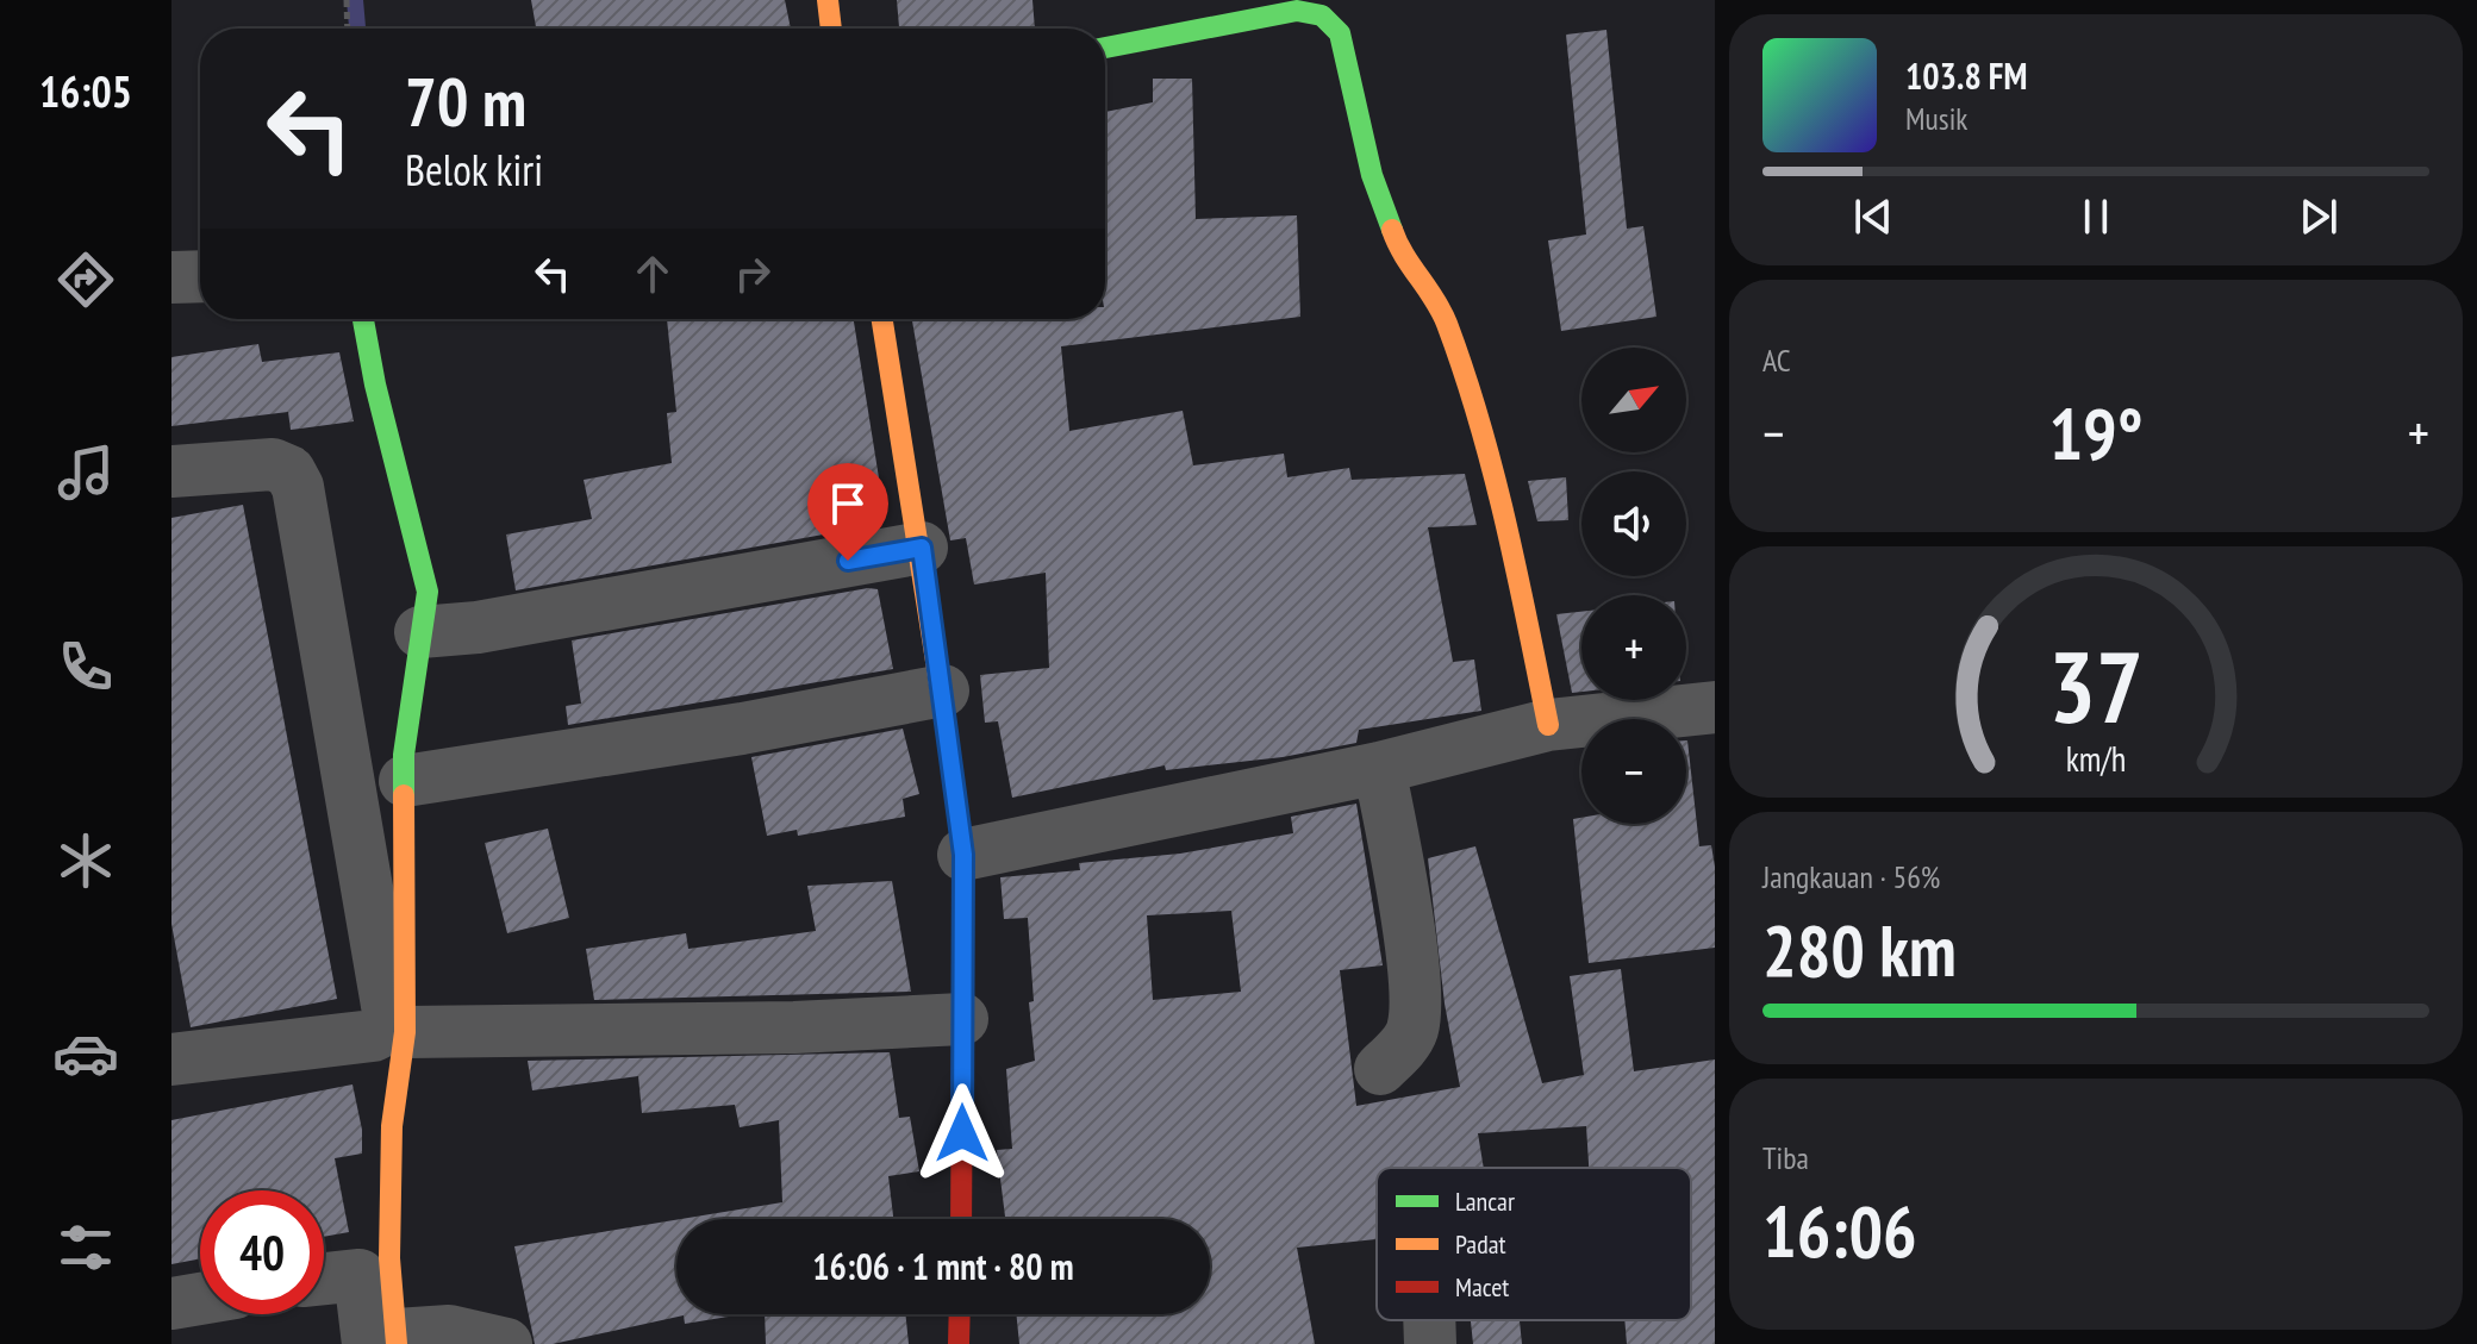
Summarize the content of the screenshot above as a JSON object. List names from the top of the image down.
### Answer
{
  "legend": ["Lancar", "Padat", "Macet"],
  "north": "top right",
  "page": {
    "tabs": "16:05",
    "turn": ["70 m", "Belok kiri"],
    "song": ["103.8 FM", "Musik"],
    "tile": [
      "AC",
      ["Jangkauan · 56%", "280 km"],
      ["Tiba", "16:06"]
    ],
    "map_buttons": ["+", "−"],
    "heat": ["−", "19°", "+"],
    "limit": "40",
    "trip": "16:06 · 1 mnt · 80 m",
    "gauge": ["37", "km/h"]
  }
}
